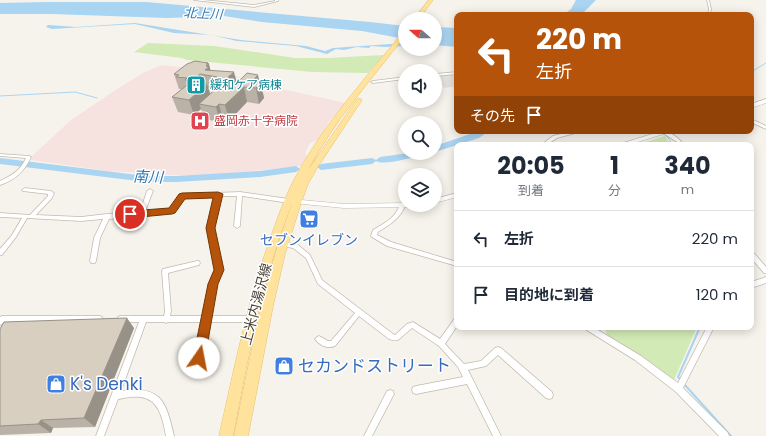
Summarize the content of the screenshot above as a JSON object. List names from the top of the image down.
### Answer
{
  "streets": {
    "main road": ["上米内湯沢線"]
  },
  "water": ["北上川", "南川"],
  "places": {
    "building": ["緩和ケア病棟"],
    "hospital": ["盛岡赤十字病院"],
    "supermarket": ["セブンイレブン"],
    "shop": ["セカンドストリート", "K's Denki"]
  },
  "north": "left",
  "page": {
    "turn": ["220 m", "左折"],
    "then": "その先",
    "eta": [
      "20:05",
      "到着",
      "1",
      "分",
      "340",
      "m"
    ],
    "list": [
      {
        "name": "左折",
        "value": "220 m"
      },
      {
        "name": "目的地に到着",
        "value": "120 m"
      }
    ]
  }
}
